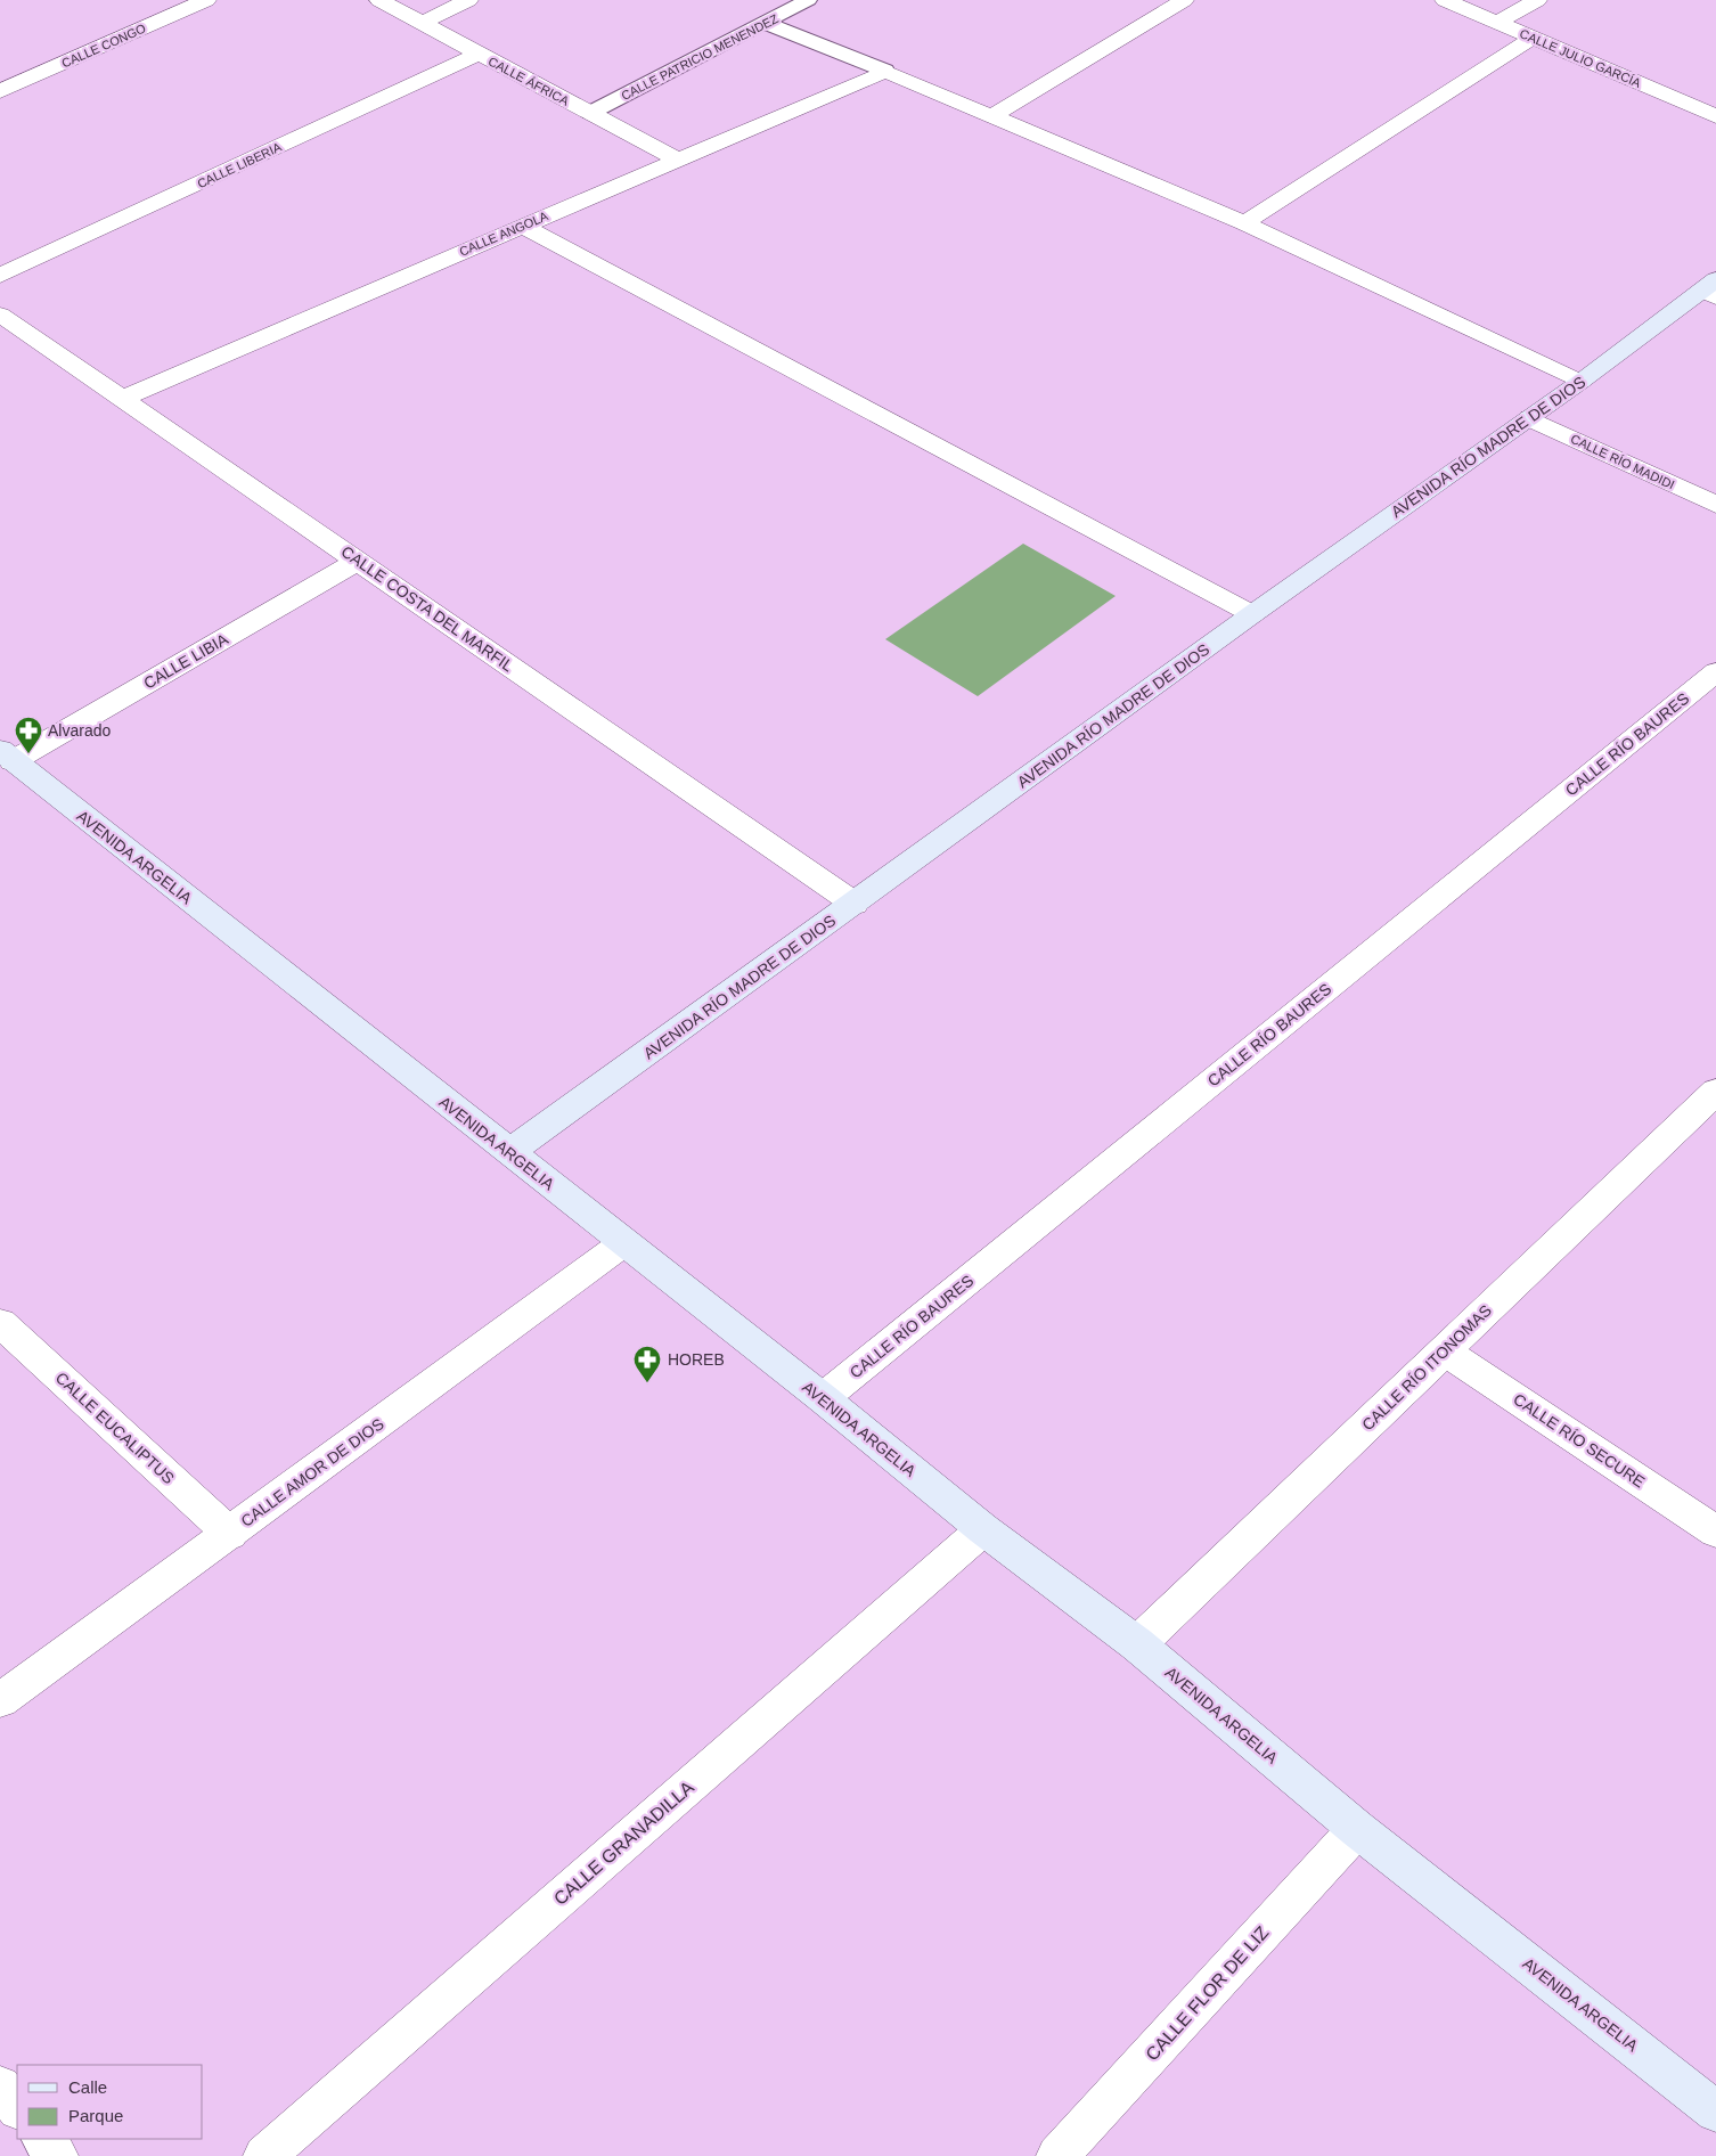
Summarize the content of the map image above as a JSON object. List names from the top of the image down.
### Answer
{
  "streets": {
    "street": [
      "CALLE CONGO",
      "CALLE JULIO GARCÍA",
      "CALLE ÁFRICA",
      "CALLE LIBERIA",
      "CALLE ANGOLA",
      "AVENIDA RÍO MADRE DE DIOS",
      "CALLE RÍO MADIDI",
      "CALLE COSTA DEL MARFIL",
      "CALLE LIBIA",
      "CALLE RÍO BAURES",
      "AVENIDA ARGELIA",
      "CALLE RÍO ITONOMAS",
      "CALLE EUCALIPTUS",
      "CALLE RÍO SECURE",
      "CALLE AMOR DE DIOS",
      "CALLE GRANADILLA",
      "CALLE FLOR DE LIZ"
    ],
    "lane": ["CALLE PATRICIO MENENDEZ"]
  },
  "crossings": [
    ["CALLE PATRICIO MENENDEZ", "CALLE ÁFRICA"],
    ["CALLE ÁFRICA", "CALLE LIBERIA"],
    ["CALLE ÁFRICA", "CALLE ANGOLA"],
    ["CALLE ANGOLA", "CALLE COSTA DEL MARFIL"],
    ["AVENIDA RÍO MADRE DE DIOS", "CALLE RÍO MADIDI"],
    ["AVENIDA RÍO MADRE DE DIOS", "CALLE COSTA DEL MARFIL"],
    ["AVENIDA RÍO MADRE DE DIOS", "AVENIDA ARGELIA"],
    ["CALLE COSTA DEL MARFIL", "CALLE LIBIA"],
    ["CALLE LIBIA", "AVENIDA ARGELIA"],
    ["CALLE RÍO BAURES", "AVENIDA ARGELIA"],
    ["AVENIDA ARGELIA", "CALLE RÍO ITONOMAS"],
    ["AVENIDA ARGELIA", "CALLE AMOR DE DIOS"],
    ["AVENIDA ARGELIA", "CALLE GRANADILLA"],
    ["AVENIDA ARGELIA", "CALLE FLOR DE LIZ"],
    ["CALLE RÍO ITONOMAS", "CALLE RÍO SECURE"],
    ["CALLE EUCALIPTUS", "CALLE AMOR DE DIOS"]
  ],
  "places": {
    "pharmacy": ["Alvarado", "HOREB"]
  },
  "legend": ["Calle", "Parque"]
}
